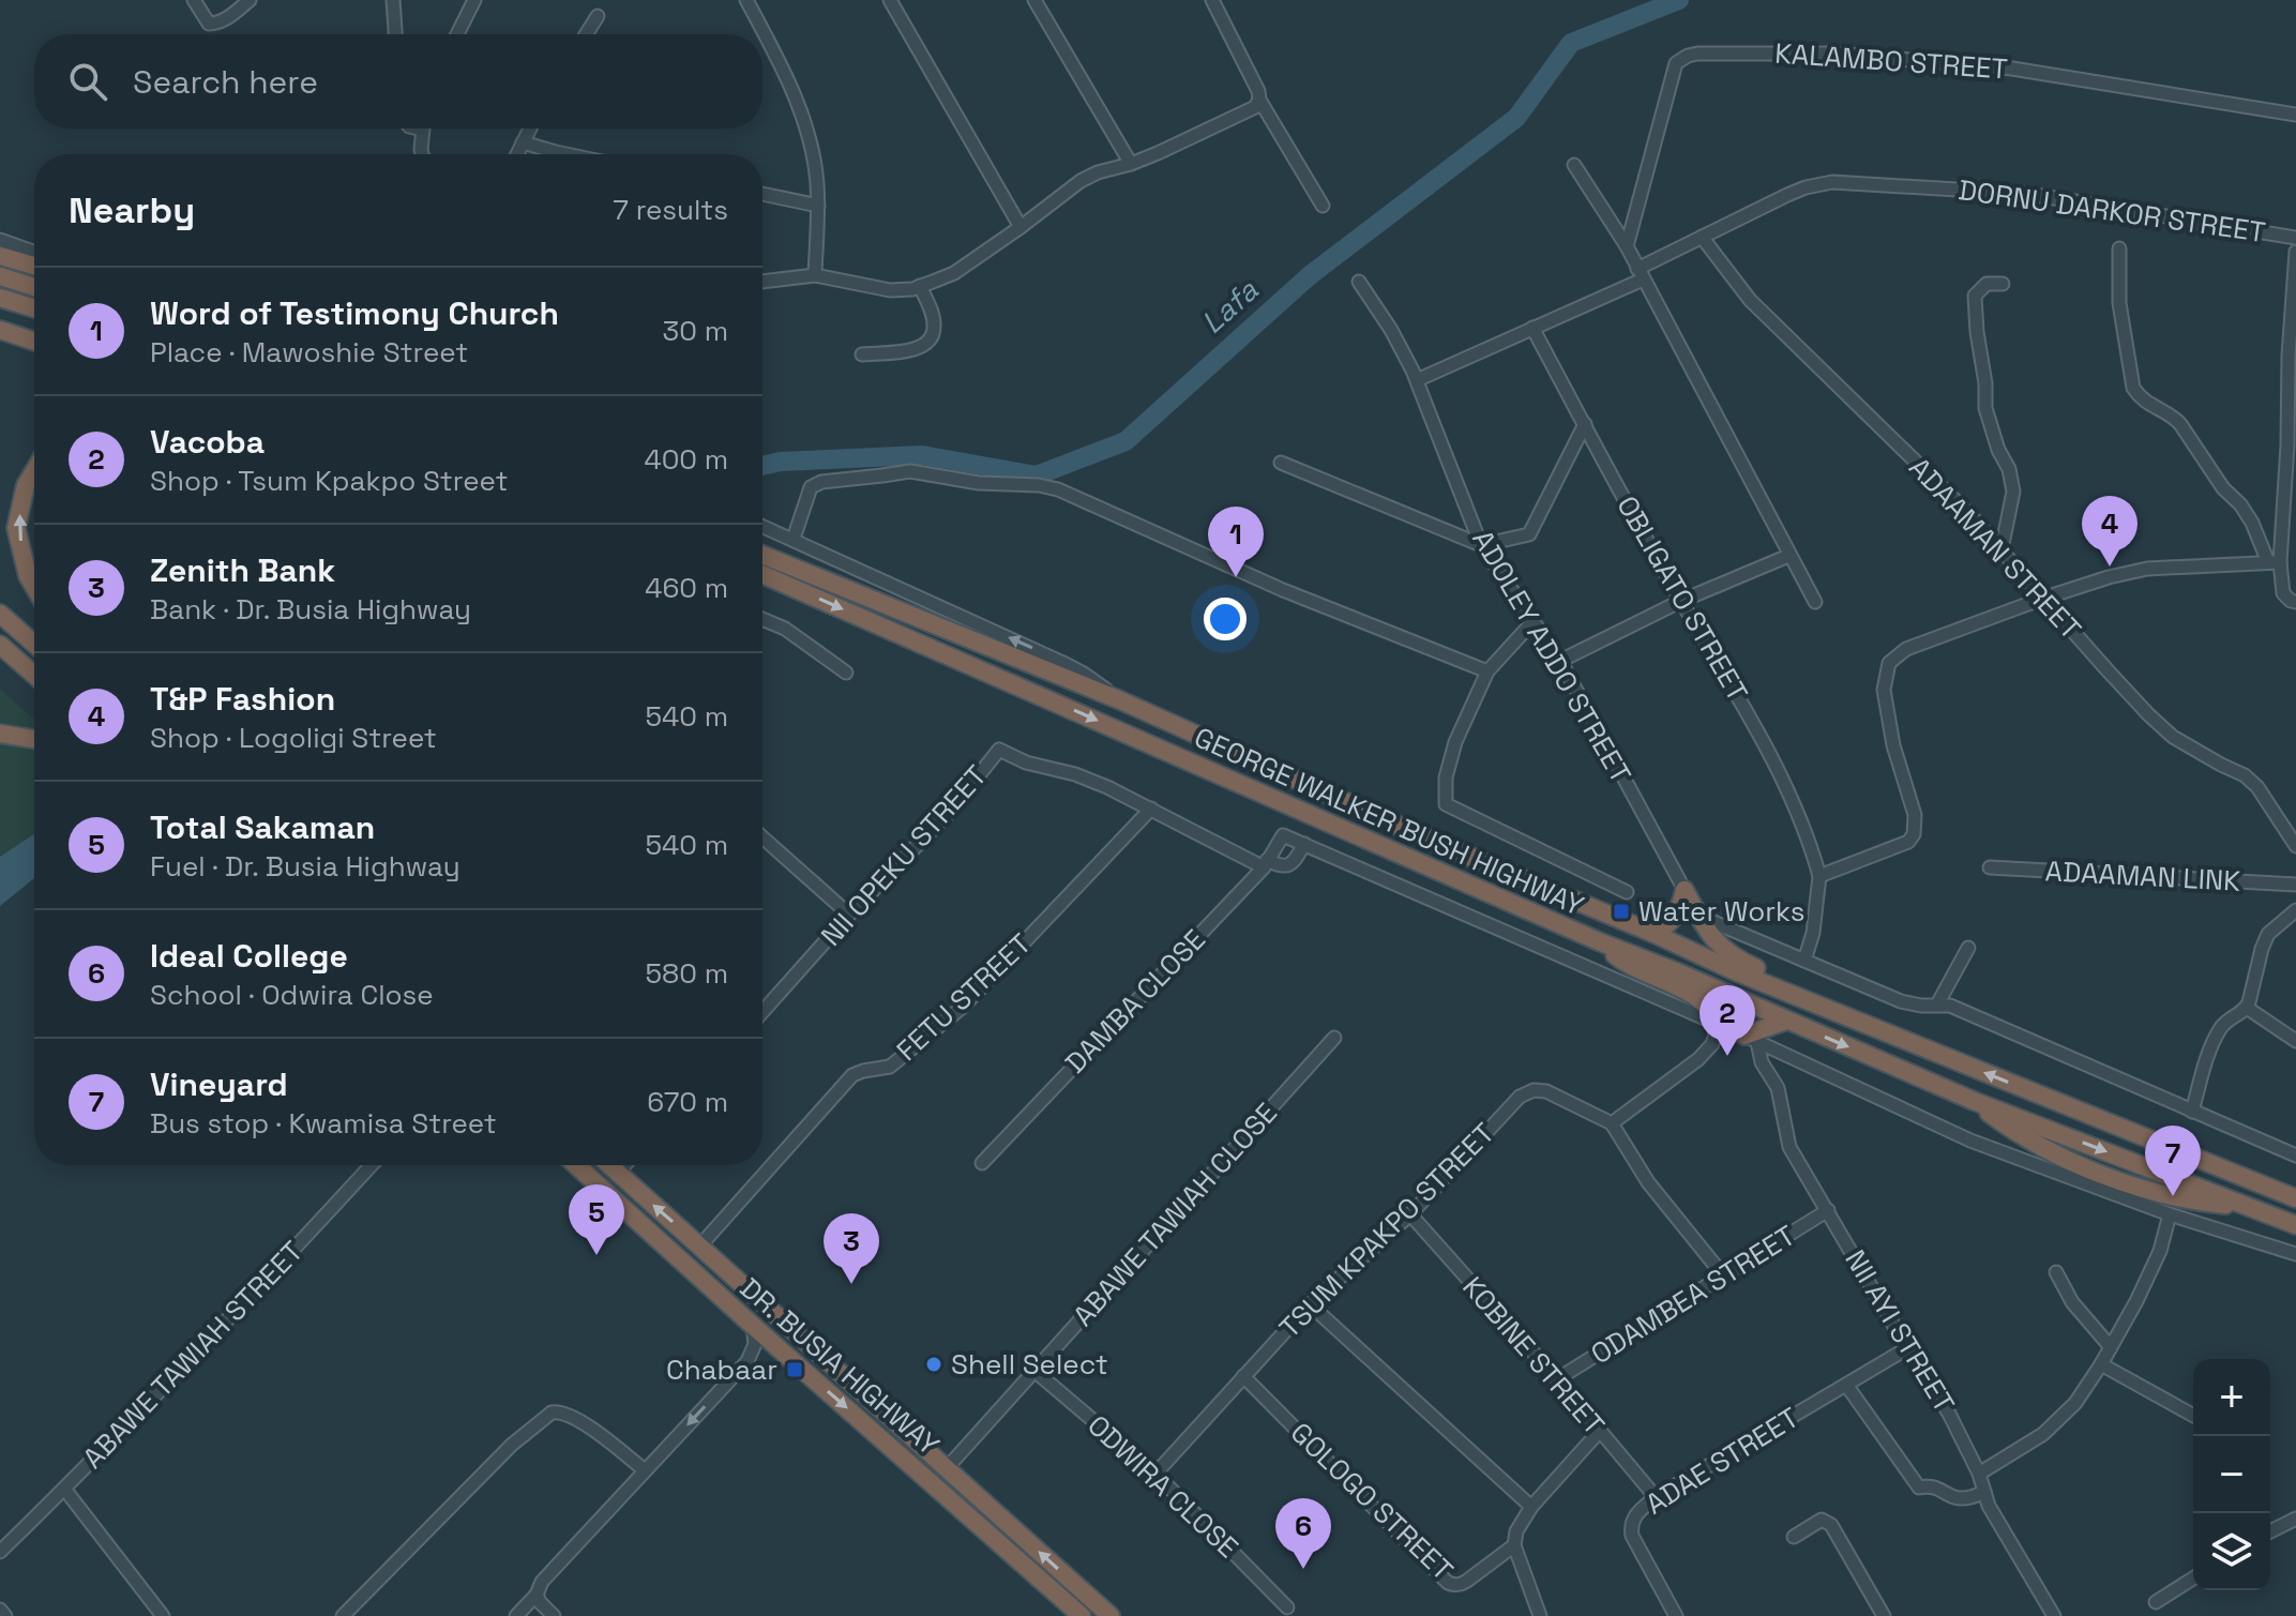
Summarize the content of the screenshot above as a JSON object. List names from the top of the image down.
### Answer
{
  "streets": {
    "highway": ["GEORGE WALKER BUSH HIGHWAY", "DR. BUSIA HIGHWAY"],
    "street": [
      "KALAMBO STREET",
      "DORNU DARKOR STREET",
      "ADAAMAN STREET",
      "OBLIGATO STREET",
      "ADOLEY ADDO STREET",
      "NII OPEKU STREET",
      "ADAAMAN LINK",
      "FETU STREET",
      "DAMBA CLOSE",
      "ABAWE TAWIAH CLOSE",
      "TSUM KPAKPO STREET",
      "ODAMBEA STREET",
      "NII AYI STREET",
      "ABAWE TAWIAH STREET",
      "KOBINE STREET",
      "ADAE STREET",
      "ODWIRA CLOSE",
      "GOLOGO STREET"
    ]
  },
  "crossings": [
    ["DORNU DARKOR STREET", "ADAAMAN STREET"],
    ["DORNU DARKOR STREET", "OBLIGATO STREET"],
    ["DORNU DARKOR STREET", "ADOLEY ADDO STREET"],
    ["NII OPEKU STREET", "FETU STREET"],
    ["NII OPEKU STREET", "DAMBA CLOSE"],
    ["FETU STREET", "DR. BUSIA HIGHWAY"],
    ["ABAWE TAWIAH CLOSE", "DR. BUSIA HIGHWAY"],
    ["ABAWE TAWIAH CLOSE", "ODWIRA CLOSE"],
    ["TSUM KPAKPO STREET", "KOBINE STREET"],
    ["TSUM KPAKPO STREET", "ODWIRA CLOSE"],
    ["TSUM KPAKPO STREET", "GOLOGO STREET"],
    ["ODAMBEA STREET", "NII AYI STREET"],
    ["ODAMBEA STREET", "KOBINE STREET"],
    ["NII AYI STREET", "ADAE STREET"],
    ["KOBINE STREET", "ADAE STREET"],
    ["KOBINE STREET", "GOLOGO STREET"]
  ],
  "water": ["Lafa"],
  "places": {
    "transit": ["Water Works", "Chabaar"],
    "other": ["Shell Select"]
  },
  "page": {
    "search": "Search here",
    "heading": ["Nearby", "7 results"],
    "list": [
      {
        "mark": "1",
        "name": "Word of Testimony Church",
        "note": "Place · Mawoshie Street",
        "value": "30 m"
      },
      {
        "mark": "2",
        "name": "Vacoba",
        "note": "Shop · Tsum Kpakpo Street",
        "value": "400 m"
      },
      {
        "mark": "3",
        "name": "Zenith Bank",
        "note": "Bank · Dr. Busia Highway",
        "value": "460 m"
      },
      {
        "mark": "4",
        "name": "T&P Fashion",
        "note": "Shop · Logoligi Street",
        "value": "540 m"
      },
      {
        "mark": "5",
        "name": "Total Sakaman",
        "note": "Fuel · Dr. Busia Highway",
        "value": "540 m"
      },
      {
        "mark": "6",
        "name": "Ideal College",
        "note": "School · Odwira Close",
        "value": "580 m"
      },
      {
        "mark": "7",
        "name": "Vineyard",
        "note": "Bus stop · Kwamisa Street",
        "value": "670 m"
      }
    ],
    "pins": [
      "4",
      "1",
      "2",
      "7",
      "5",
      "3",
      "6"
    ],
    "map_buttons": ["+", "−"]
  }
}
